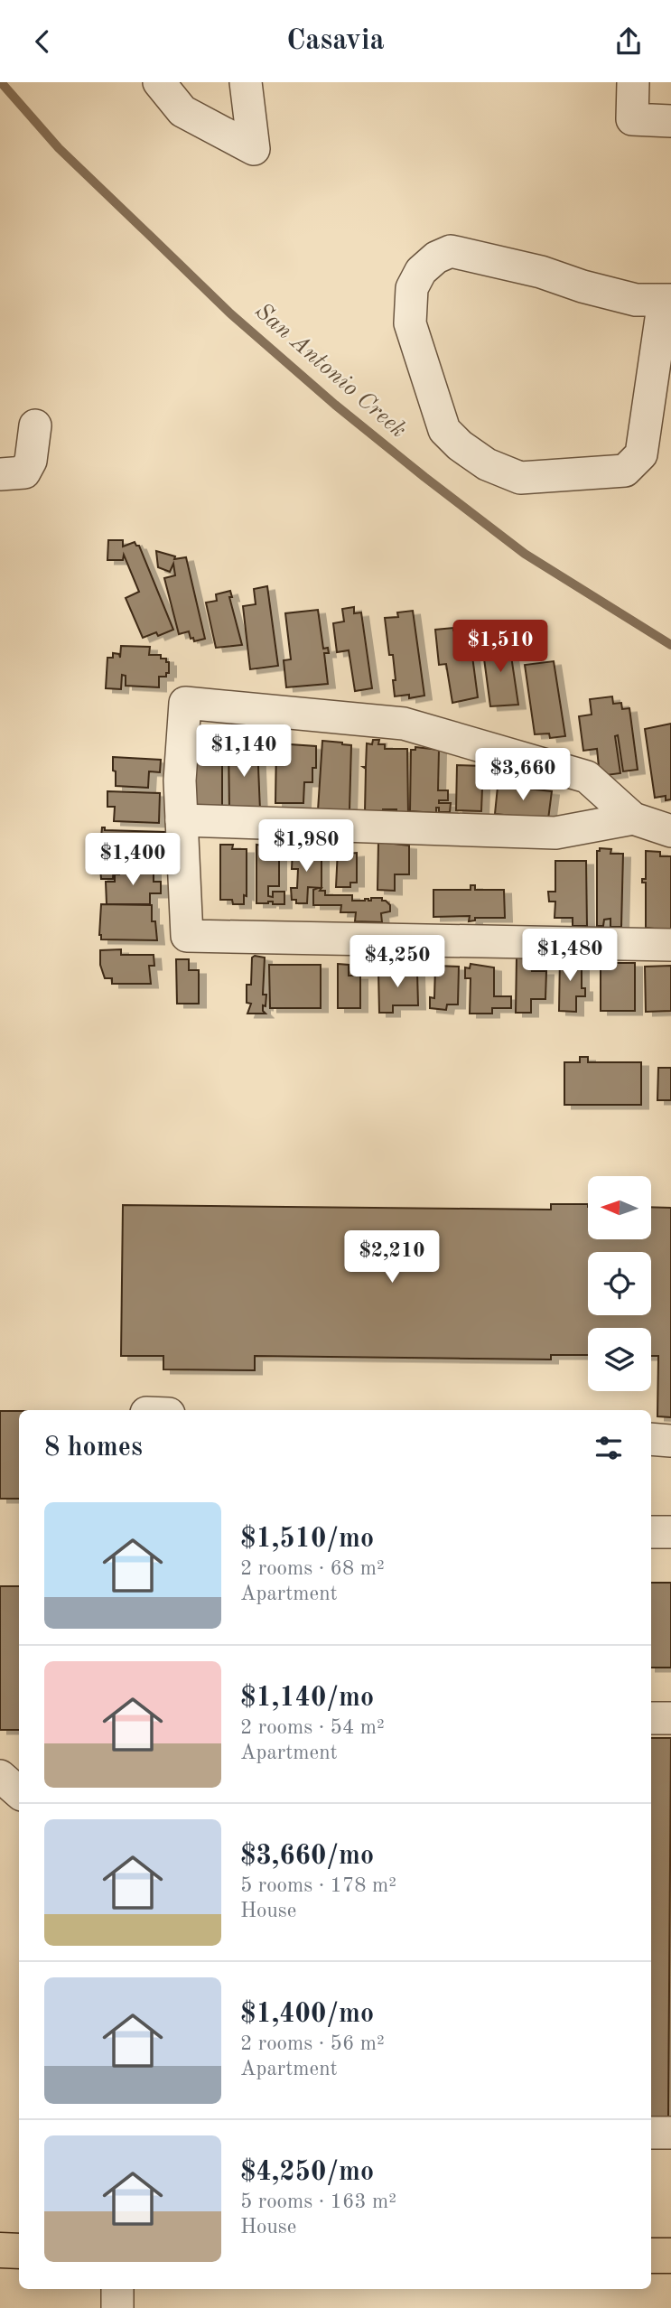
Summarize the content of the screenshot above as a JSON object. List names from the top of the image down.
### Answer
{
  "water": ["San Antonio Creek"],
  "north": "left",
  "page": {
    "header": "Casavia",
    "price": [
      "$1,510",
      "$1,140",
      "$3,660",
      "$1,980",
      "$1,400",
      "$1,480",
      "$4,250",
      "$2,210"
    ],
    "heading": "8 homes",
    "list": [
      {
        "name": "$1,510/mo",
        "note": "2 rooms · 68 m² · Apartment"
      },
      {
        "name": "$1,140/mo",
        "note": "2 rooms · 54 m² · Apartment"
      },
      {
        "name": "$3,660/mo",
        "note": "5 rooms · 178 m² · House"
      },
      {
        "name": "$1,400/mo",
        "note": "2 rooms · 56 m² · Apartment"
      },
      {
        "name": "$4,250/mo",
        "note": "5 rooms · 163 m² · House"
      }
    ]
  }
}
